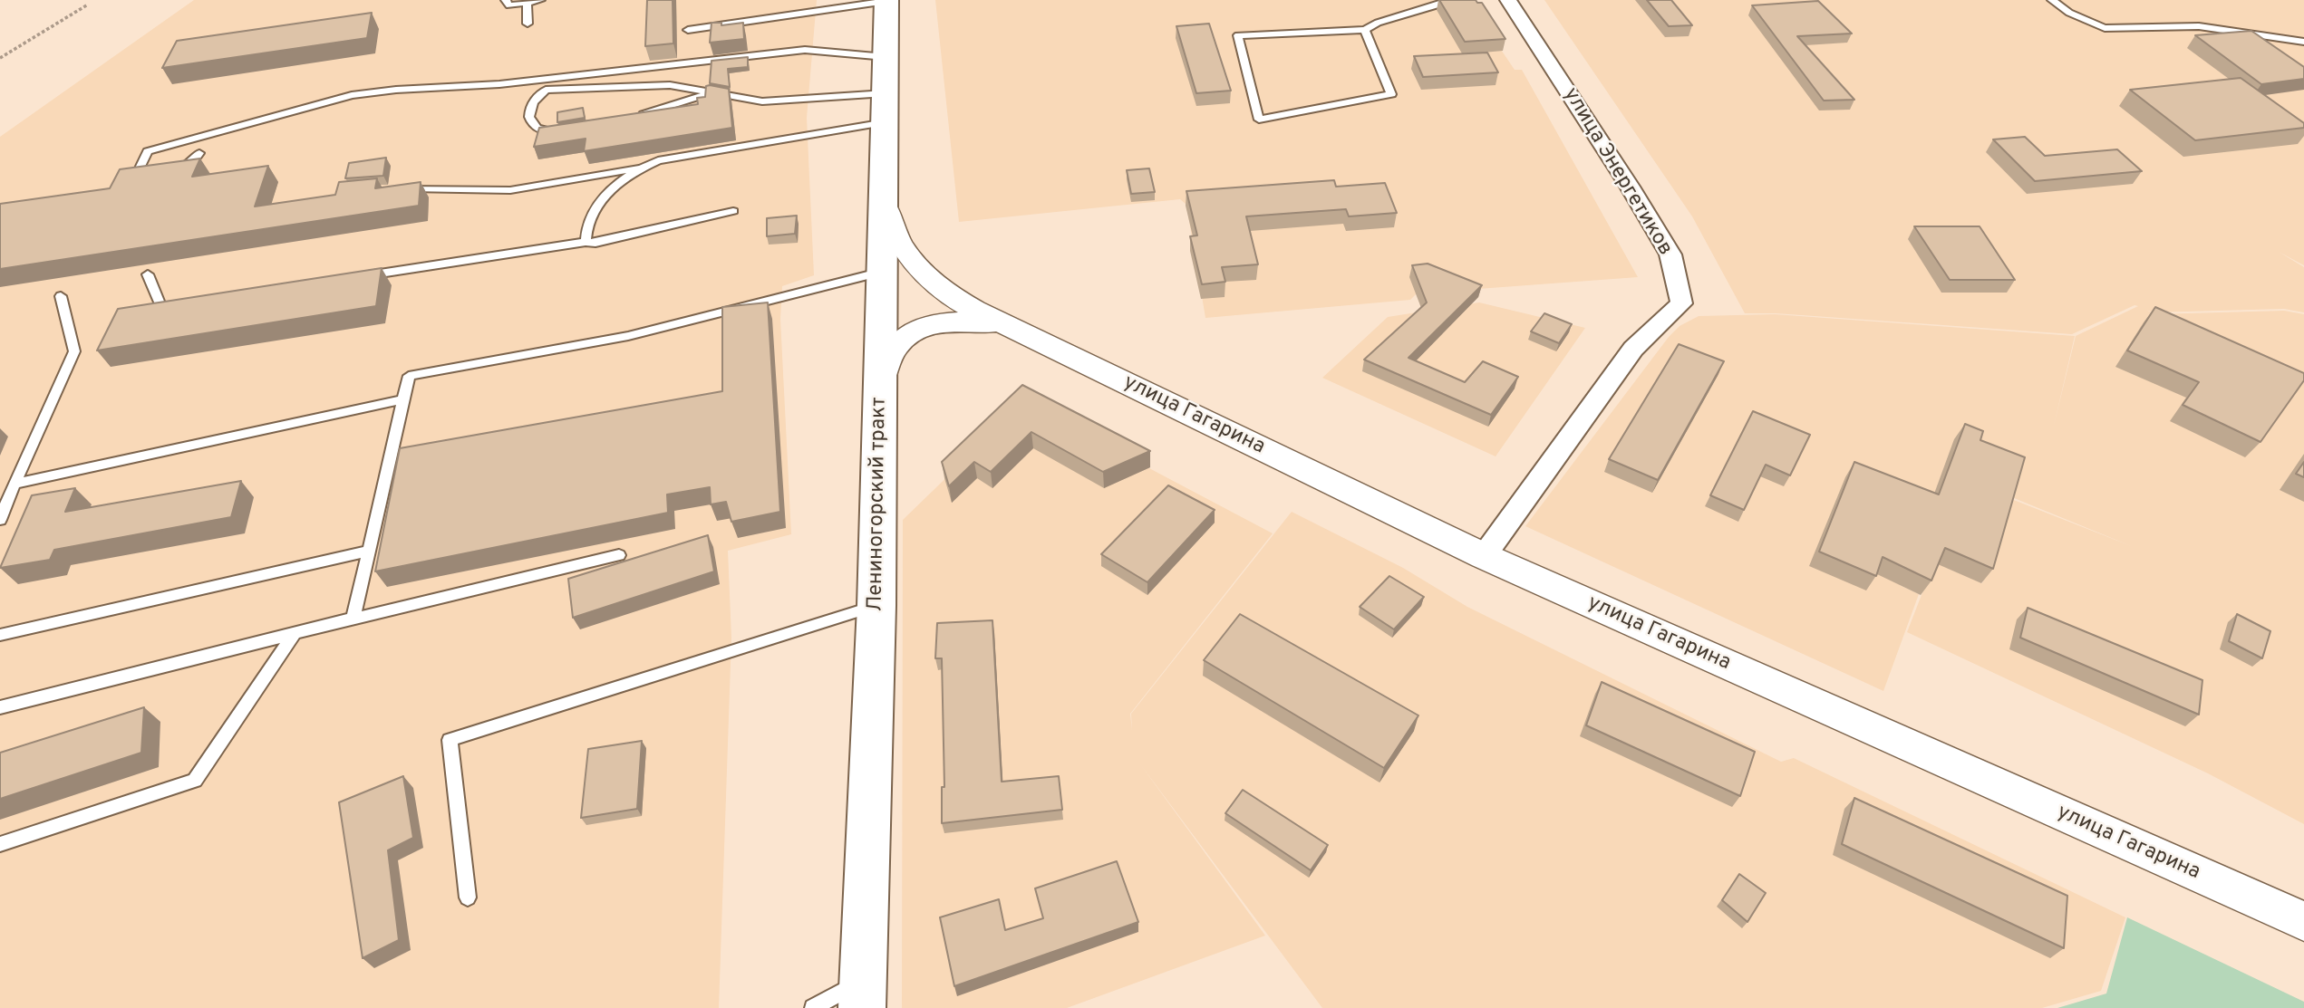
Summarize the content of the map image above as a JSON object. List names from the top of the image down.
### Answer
{
  "streets": {
    "main road": ["Лениногорский тракт"],
    "street": ["улица Энергетиков", "улица Гагарина"]
  },
  "crossings": [
    ["улица Энергетиков", "улица Гагарина"],
    ["улица Гагарина", "Лениногорский тракт"]
  ]
}
